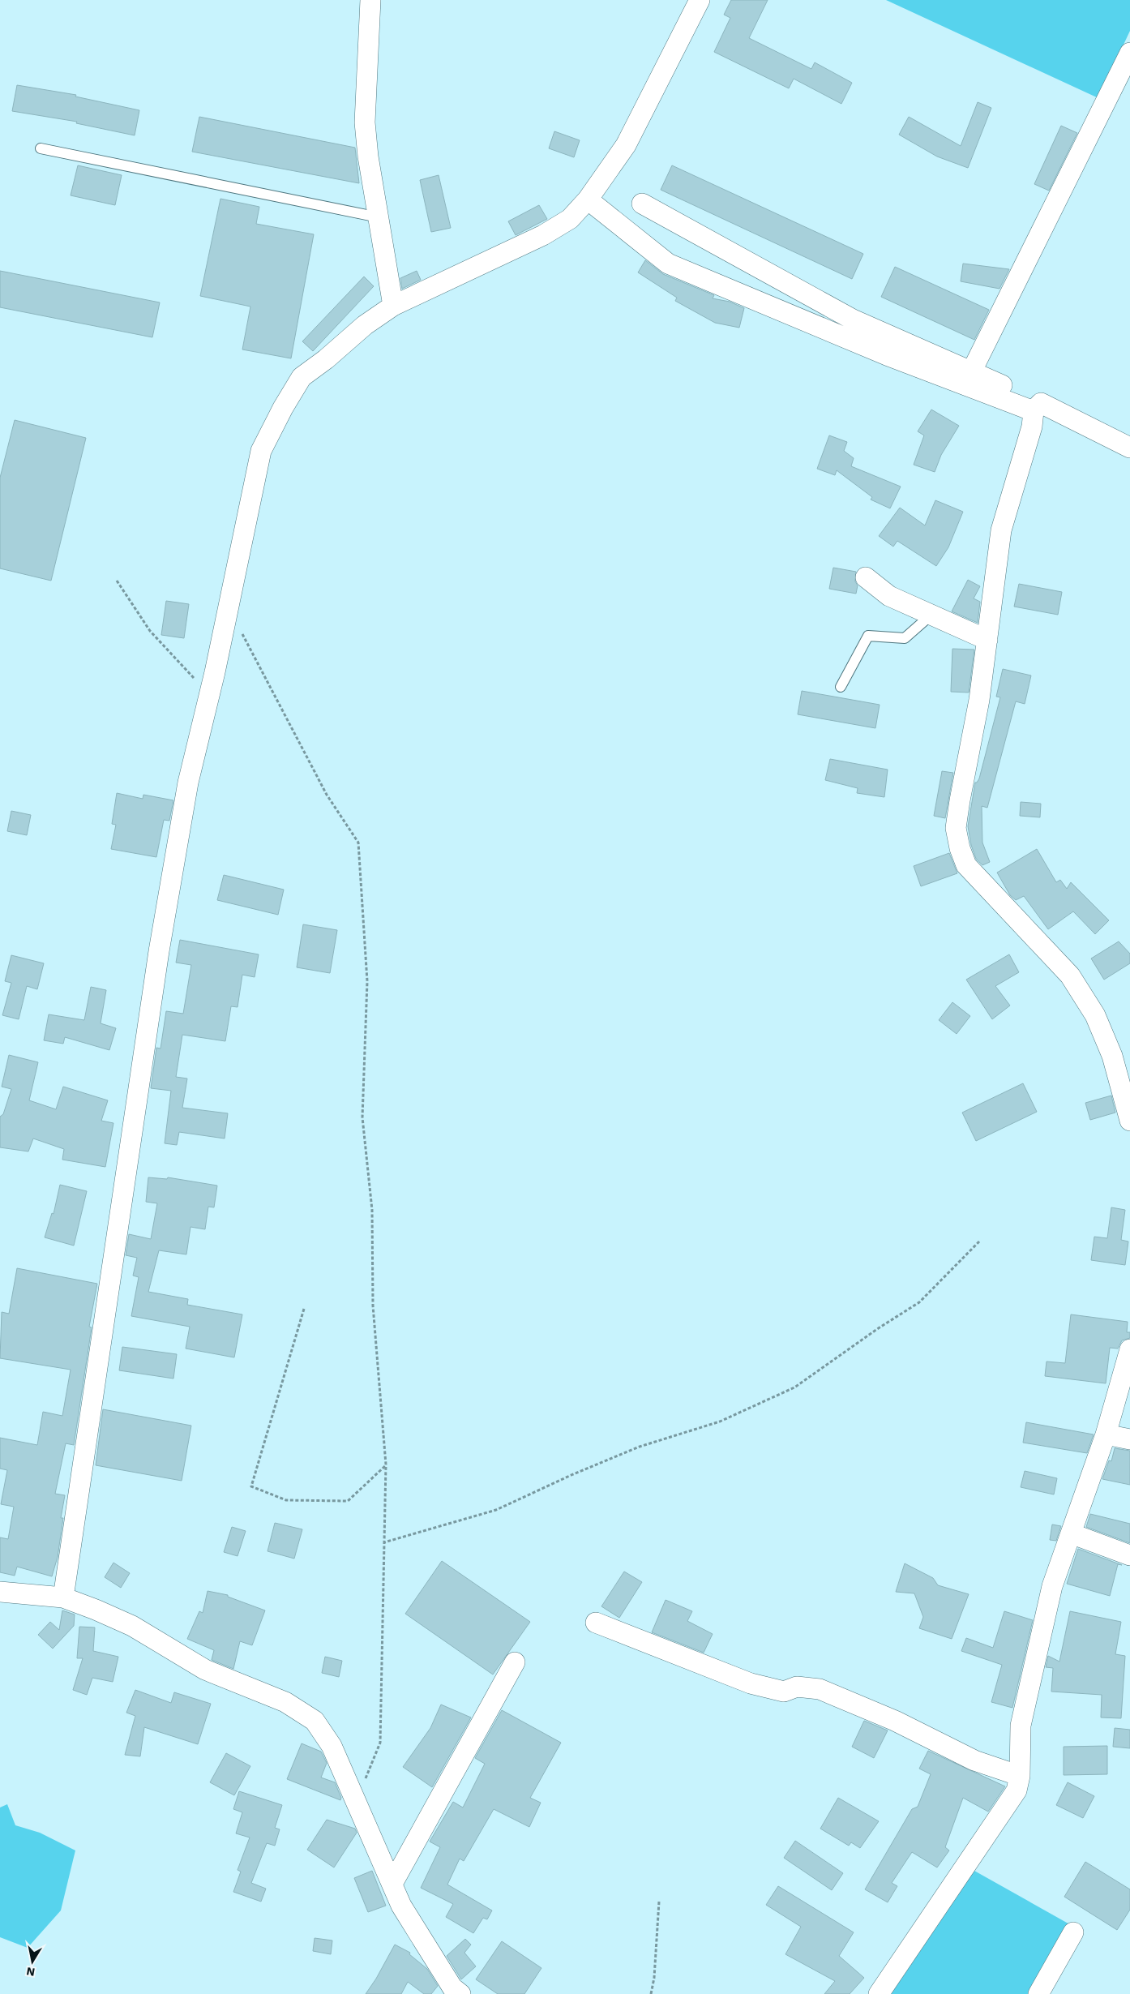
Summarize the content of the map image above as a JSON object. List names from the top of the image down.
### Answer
{
  "north": "bottom"
}
